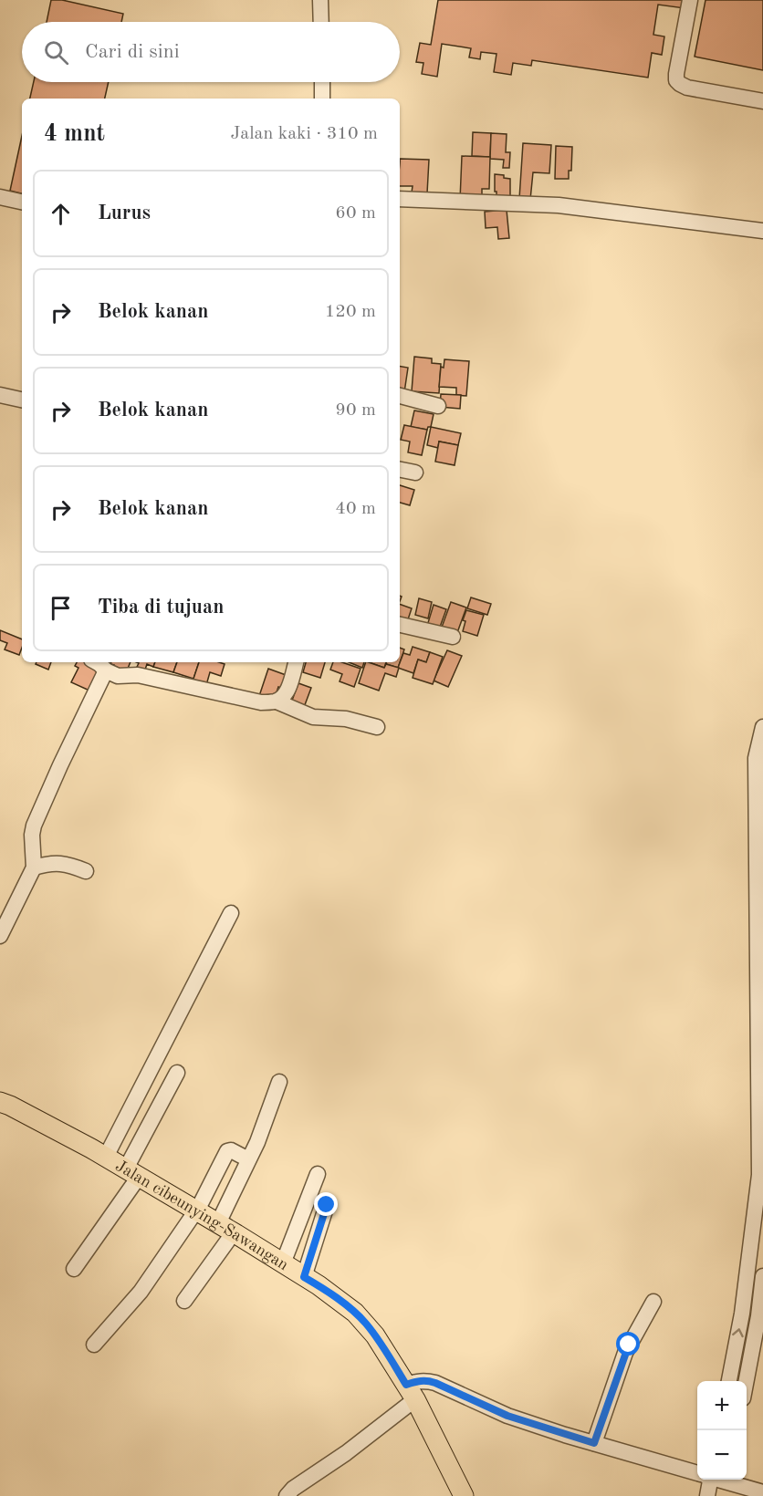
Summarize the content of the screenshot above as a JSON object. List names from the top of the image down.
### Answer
{
  "streets": {
    "main road": ["Jalan cibeunying-Sawangan"]
  },
  "page": {
    "search": "Cari di sini",
    "heading": ["4 mnt", "Jalan kaki · 310 m"],
    "list": [
      ["Lurus", "60 m"],
      ["Belok kanan", "120 m"],
      ["Belok kanan", "90 m"],
      ["Belok kanan", "40 m"],
      "Tiba di tujuan"
    ],
    "map_buttons": ["+", "−"]
  }
}
